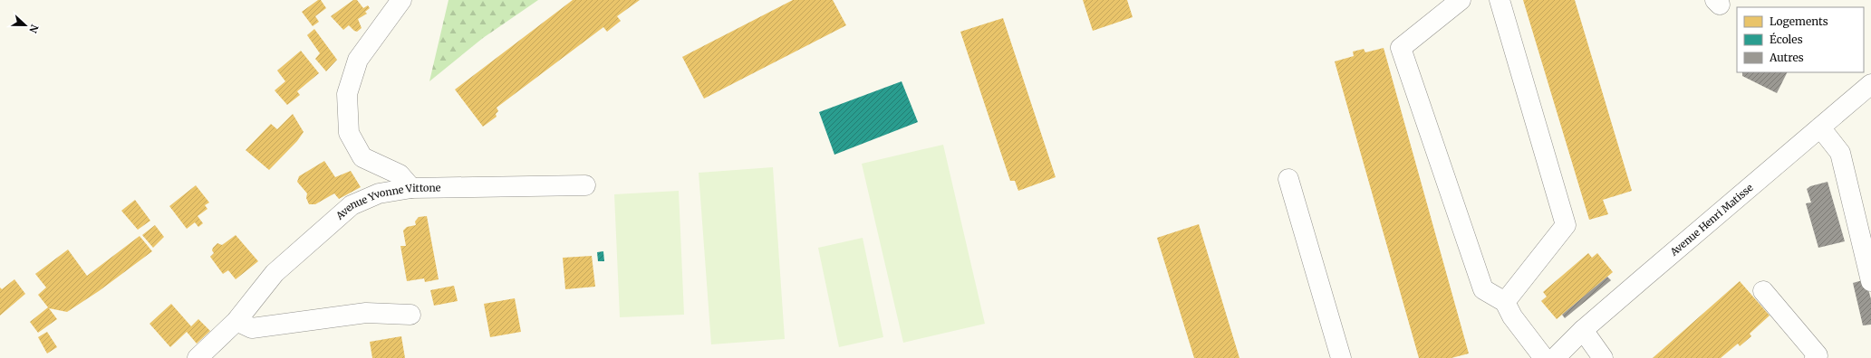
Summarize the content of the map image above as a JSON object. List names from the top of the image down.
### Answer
{
  "streets": {
    "street": ["Avenue Yvonne Vittone", "Avenue Henri Matisse"]
  },
  "legend": ["Logements", "Écoles", "Autres"],
  "north": "right"
}
